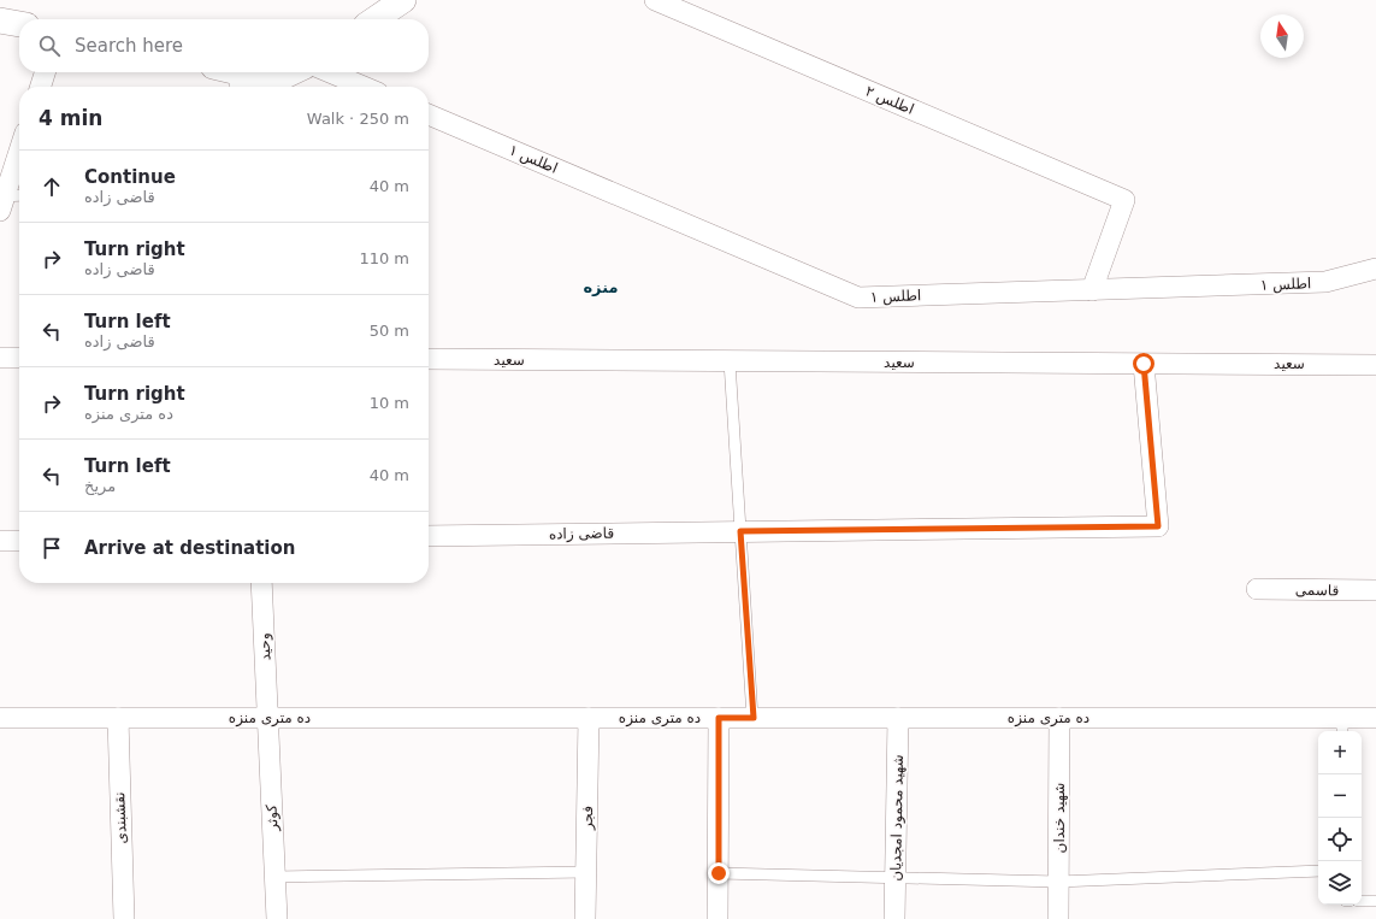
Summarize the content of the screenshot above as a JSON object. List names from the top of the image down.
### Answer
{
  "streets": {
    "street": [
      "اطلس ۲",
      "اطلس ۱",
      "سعید",
      "قاضی زاده",
      "قاسمی",
      "وحید",
      "ده متری منزه",
      "نقشبندی",
      "کوثر",
      "فجر",
      "شهید محمود امجدیان",
      "شهید خندان"
    ]
  },
  "crossings": [
    ["اطلس ۲", "اطلس ۱"],
    ["سعید", "قاضی زاده"],
    ["وحید", "ده متری منزه"],
    ["وحید", "کوثر"],
    ["ده متری منزه", "نقشبندی"],
    ["ده متری منزه", "کوثر"],
    ["ده متری منزه", "فجر"],
    ["ده متری منزه", "شهید محمود امجدیان"],
    ["ده متری منزه", "شهید خندان"]
  ],
  "districts": ["منزه"],
  "north": "top",
  "page": {
    "search": "Search here",
    "heading": ["4 min", "Walk · 250 m"],
    "list": [
      ["Continue", "قاضی زاده", "40 m"],
      ["Turn right", "قاضی زاده", "110 m"],
      ["Turn left", "قاضی زاده", "50 m"],
      ["Turn right", "ده متری منزه", "10 m"],
      ["Turn left", "مریخ", "40 m"],
      "Arrive at destination"
    ],
    "map_buttons": ["+", "−"]
  }
}
